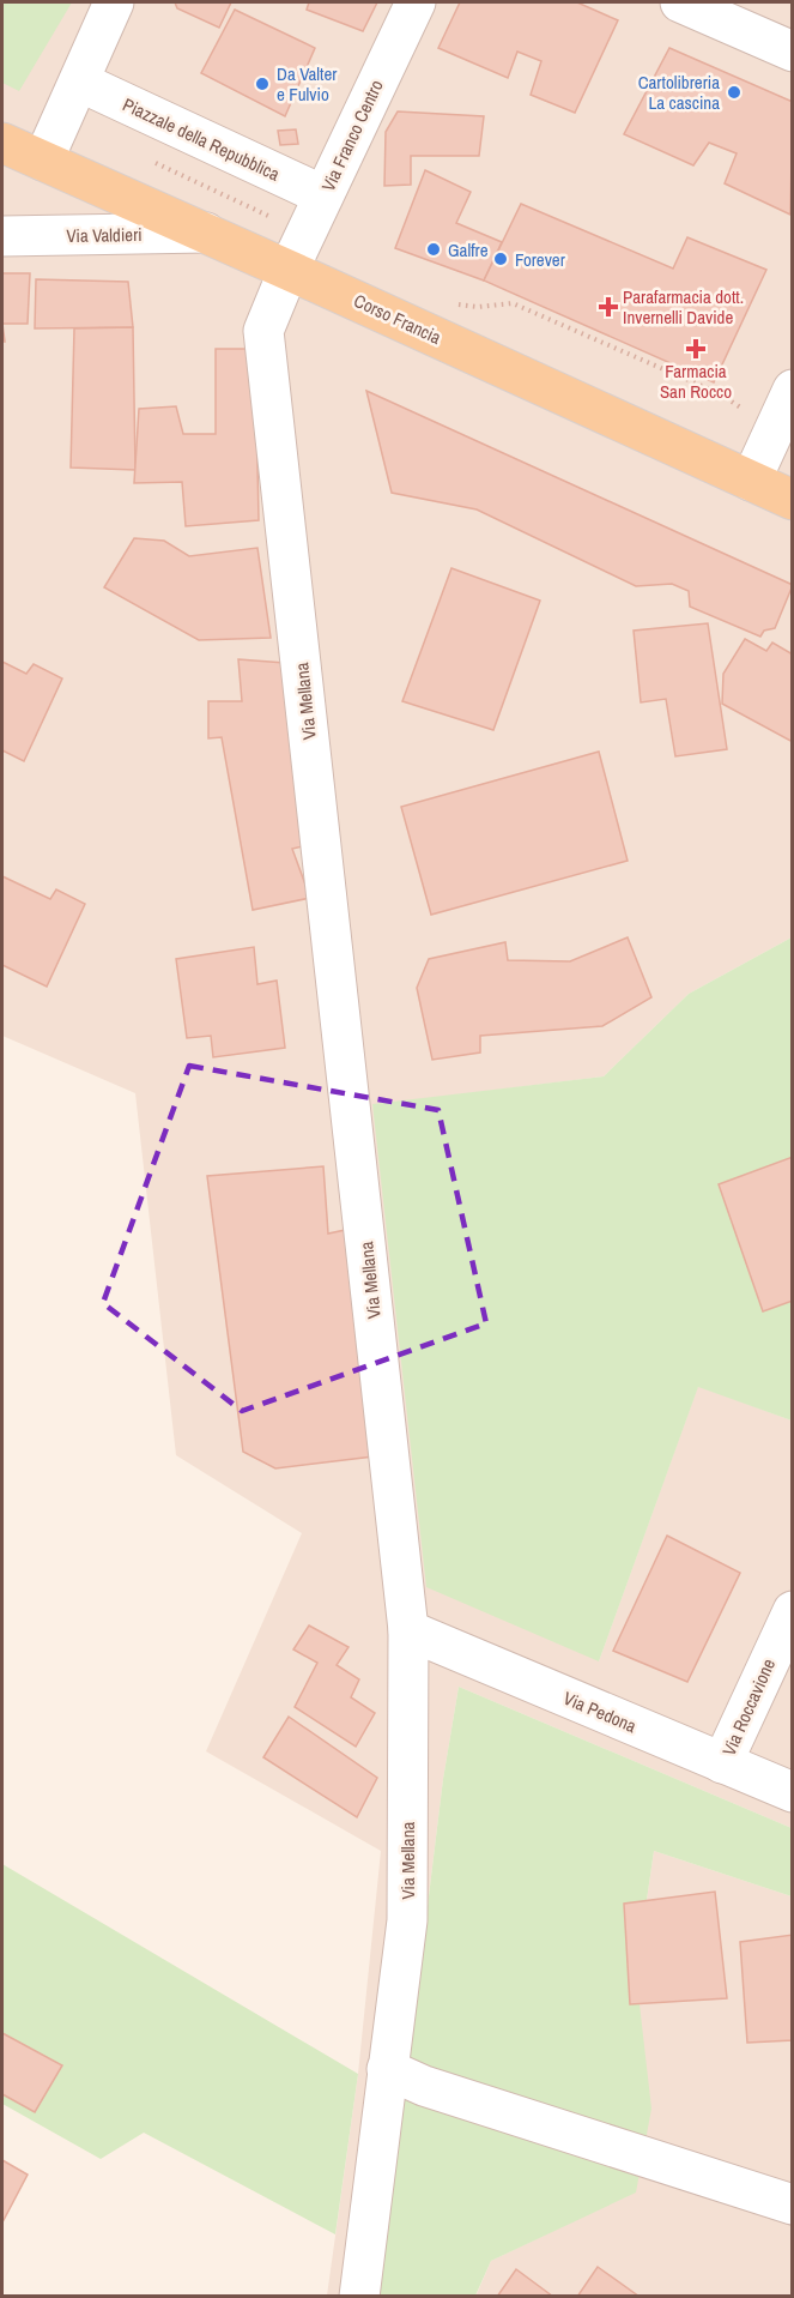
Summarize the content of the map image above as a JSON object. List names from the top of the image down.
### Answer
{
  "streets": {
    "main road": ["Corso Francia"],
    "street": [
      "Via Franco Centro",
      "Piazzale della Repubblica",
      "Via Valdieri",
      "Via Mellana",
      "Via Roccavione",
      "Via Pedona"
    ]
  },
  "crossings": [
    ["Via Franco Centro", "Piazzale della Repubblica"],
    ["Via Franco Centro", "Corso Francia"],
    ["Via Franco Centro", "Via Mellana"],
    ["Via Valdieri", "Corso Francia"],
    ["Corso Francia", "Via Mellana"],
    ["Via Mellana", "Via Pedona"],
    ["Via Roccavione", "Via Pedona"]
  ],
  "places": {
    "other": [
      "Da Valter e Fulvio",
      "Cartolibreria La cascina",
      "Galfre",
      "Forever"
    ],
    "health": ["Parafarmacia dott. Invernelli Davide", "Farmacia San Rocco"]
  }
}
